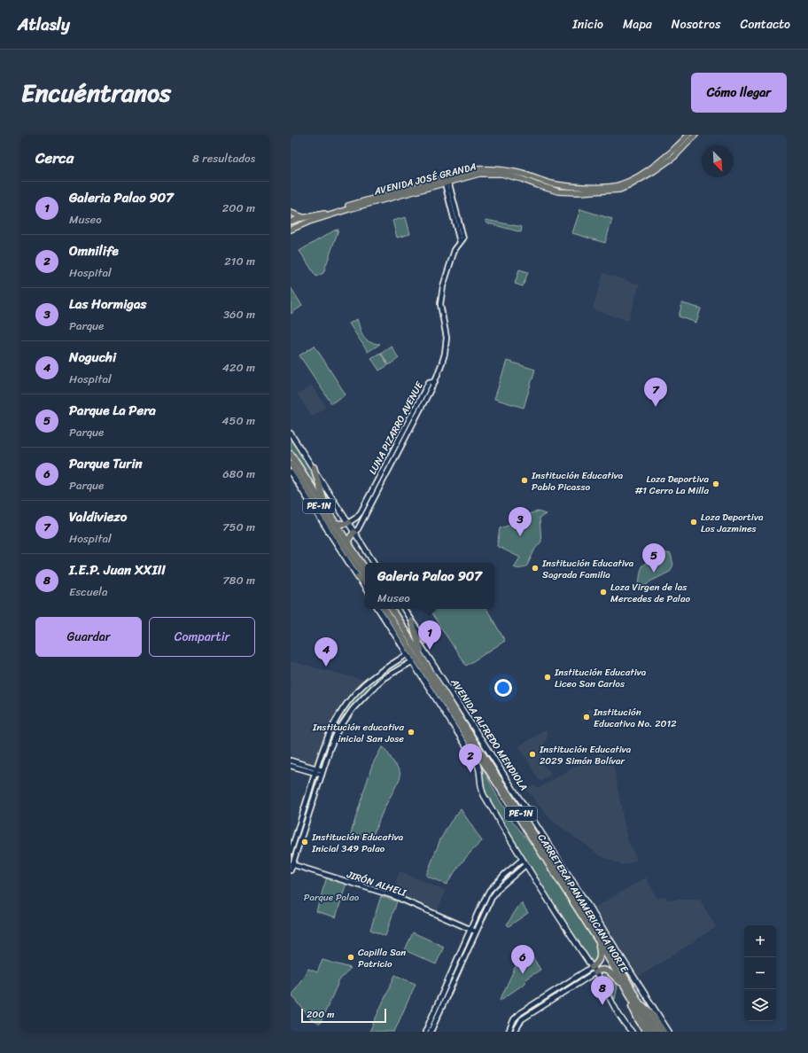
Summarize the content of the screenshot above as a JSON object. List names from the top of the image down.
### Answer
{
  "streets": {
    "highway": ["PE-1N", "CARRETERA PANAMERICANA NORTE"],
    "main road": ["AVENIDA JOSÉ GRANDA", "AVENIDA ALFREDO MENDIOLA"],
    "street": ["LUNA PIZARRO AVENUE", "JIRÓN ALHELI"]
  },
  "parks": ["Parque Palao"],
  "places": [
    "Institución Educativa Pablo Picasso",
    "Loza Deportiva #1 Cerro La Milla",
    "Loza Deportiva Los Jazmines",
    "Institución Educativa Sagrada Familia",
    "Loza Virgen de las Mercedes de Palao",
    "Institución Educativa Liceo San Carlos",
    "Institución Educativa No. 2012",
    "Institución educativa inicial San Jose",
    "Institución Educativa 2029 Simón Bolívar",
    "Institución Educativa Inicial 349 Palao",
    "Capilla San Patricio"
  ],
  "scale_bar": "200 m",
  "north": "bottom right",
  "page": {
    "header": "Atlasly",
    "nav": [
      "Inicio",
      "Mapa",
      "Nosotros",
      "Contacto"
    ],
    "title": "Encuéntranos",
    "buttons": [
      "Cómo llegar",
      ["Guardar", "Compartir"]
    ],
    "heading": ["Cerca", "8 resultados"],
    "list": [
      {
        "mark": "1",
        "name": "Galeria Palao 907",
        "note": "Museo",
        "value": "200 m"
      },
      {
        "mark": "2",
        "name": "Omnilife",
        "note": "Hospital",
        "value": "210 m"
      },
      {
        "mark": "3",
        "name": "Las Hormigas",
        "note": "Parque",
        "value": "360 m"
      },
      {
        "mark": "4",
        "name": "Noguchi",
        "note": "Hospital",
        "value": "420 m"
      },
      {
        "mark": "5",
        "name": "Parque La Pera",
        "note": "Parque",
        "value": "450 m"
      },
      {
        "mark": "6",
        "name": "Parque Turin",
        "note": "Parque",
        "value": "680 m"
      },
      {
        "mark": "7",
        "name": "Valdiviezo",
        "note": "Hospital",
        "value": "750 m"
      },
      {
        "mark": "8",
        "name": "I.E.P. Juan XXIII",
        "note": "Escuela",
        "value": "780 m"
      }
    ],
    "pins": [
      "7",
      "3",
      "5",
      "1",
      "4",
      "2",
      "6",
      "8"
    ],
    "popup": ["Galeria Palao 907", "Museo"],
    "map_buttons": ["+", "−"],
    "scale": "200 m"
  }
}
